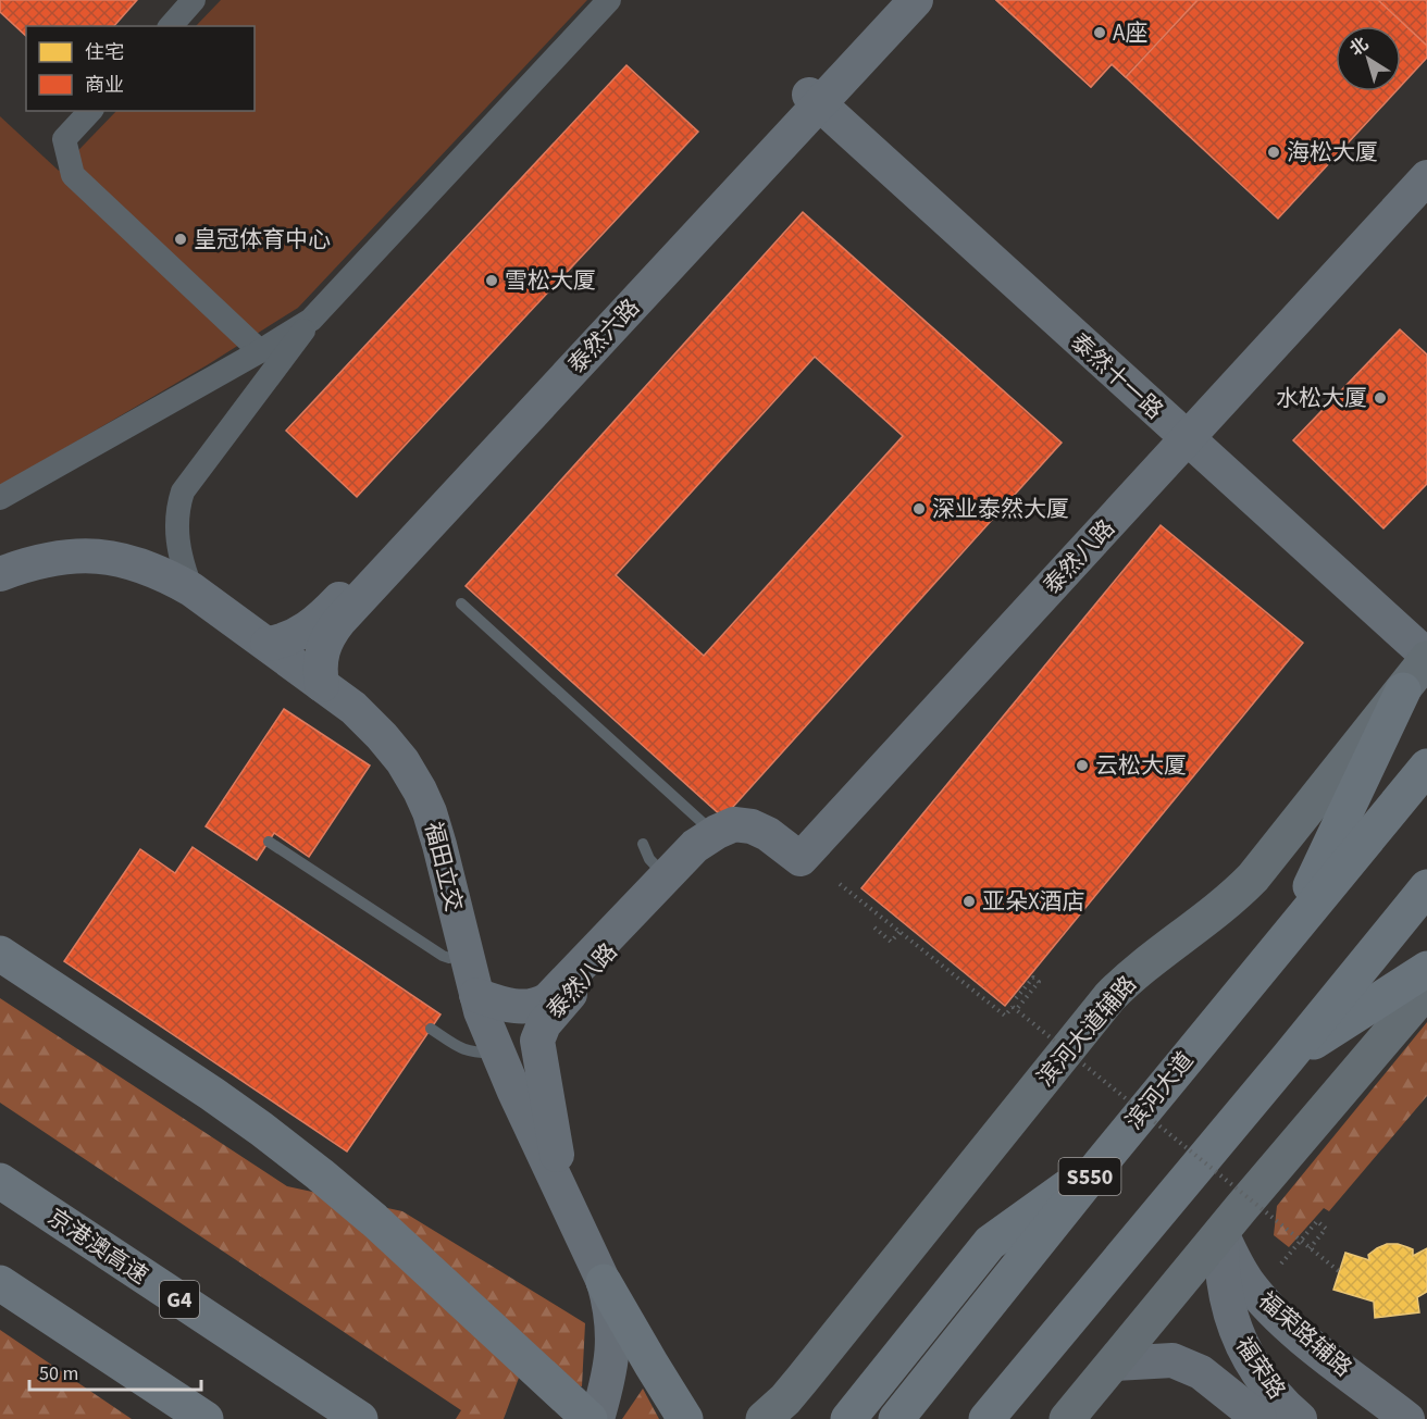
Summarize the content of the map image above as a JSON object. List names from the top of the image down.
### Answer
{
  "streets": {
    "highway": [
      "滨河大道",
      "S550",
      "京港澳高速",
      "G4"
    ],
    "main road": ["滨河大道辅路"],
    "street": [
      "泰然六路",
      "泰然十一路",
      "泰然八路",
      "福田立交",
      "福荣路辅路",
      "福荣路"
    ]
  },
  "crossings": [
    ["泰然六路", "泰然十一路"],
    ["泰然六路", "福田立交"],
    ["泰然十一路", "泰然八路"],
    ["泰然十一路", "滨河大道辅路"],
    ["泰然八路", "福田立交"],
    ["福荣路辅路", "福荣路"]
  ],
  "places": [
    "A座",
    "海松大厦",
    "皇冠体育中心",
    "雪松大厦",
    "水松大厦",
    "深业泰然大厦",
    "云松大厦",
    "亚朵X酒店"
  ],
  "legend": ["住宅", "商业"],
  "scale_bar": "50 m",
  "north": "top left"
}
